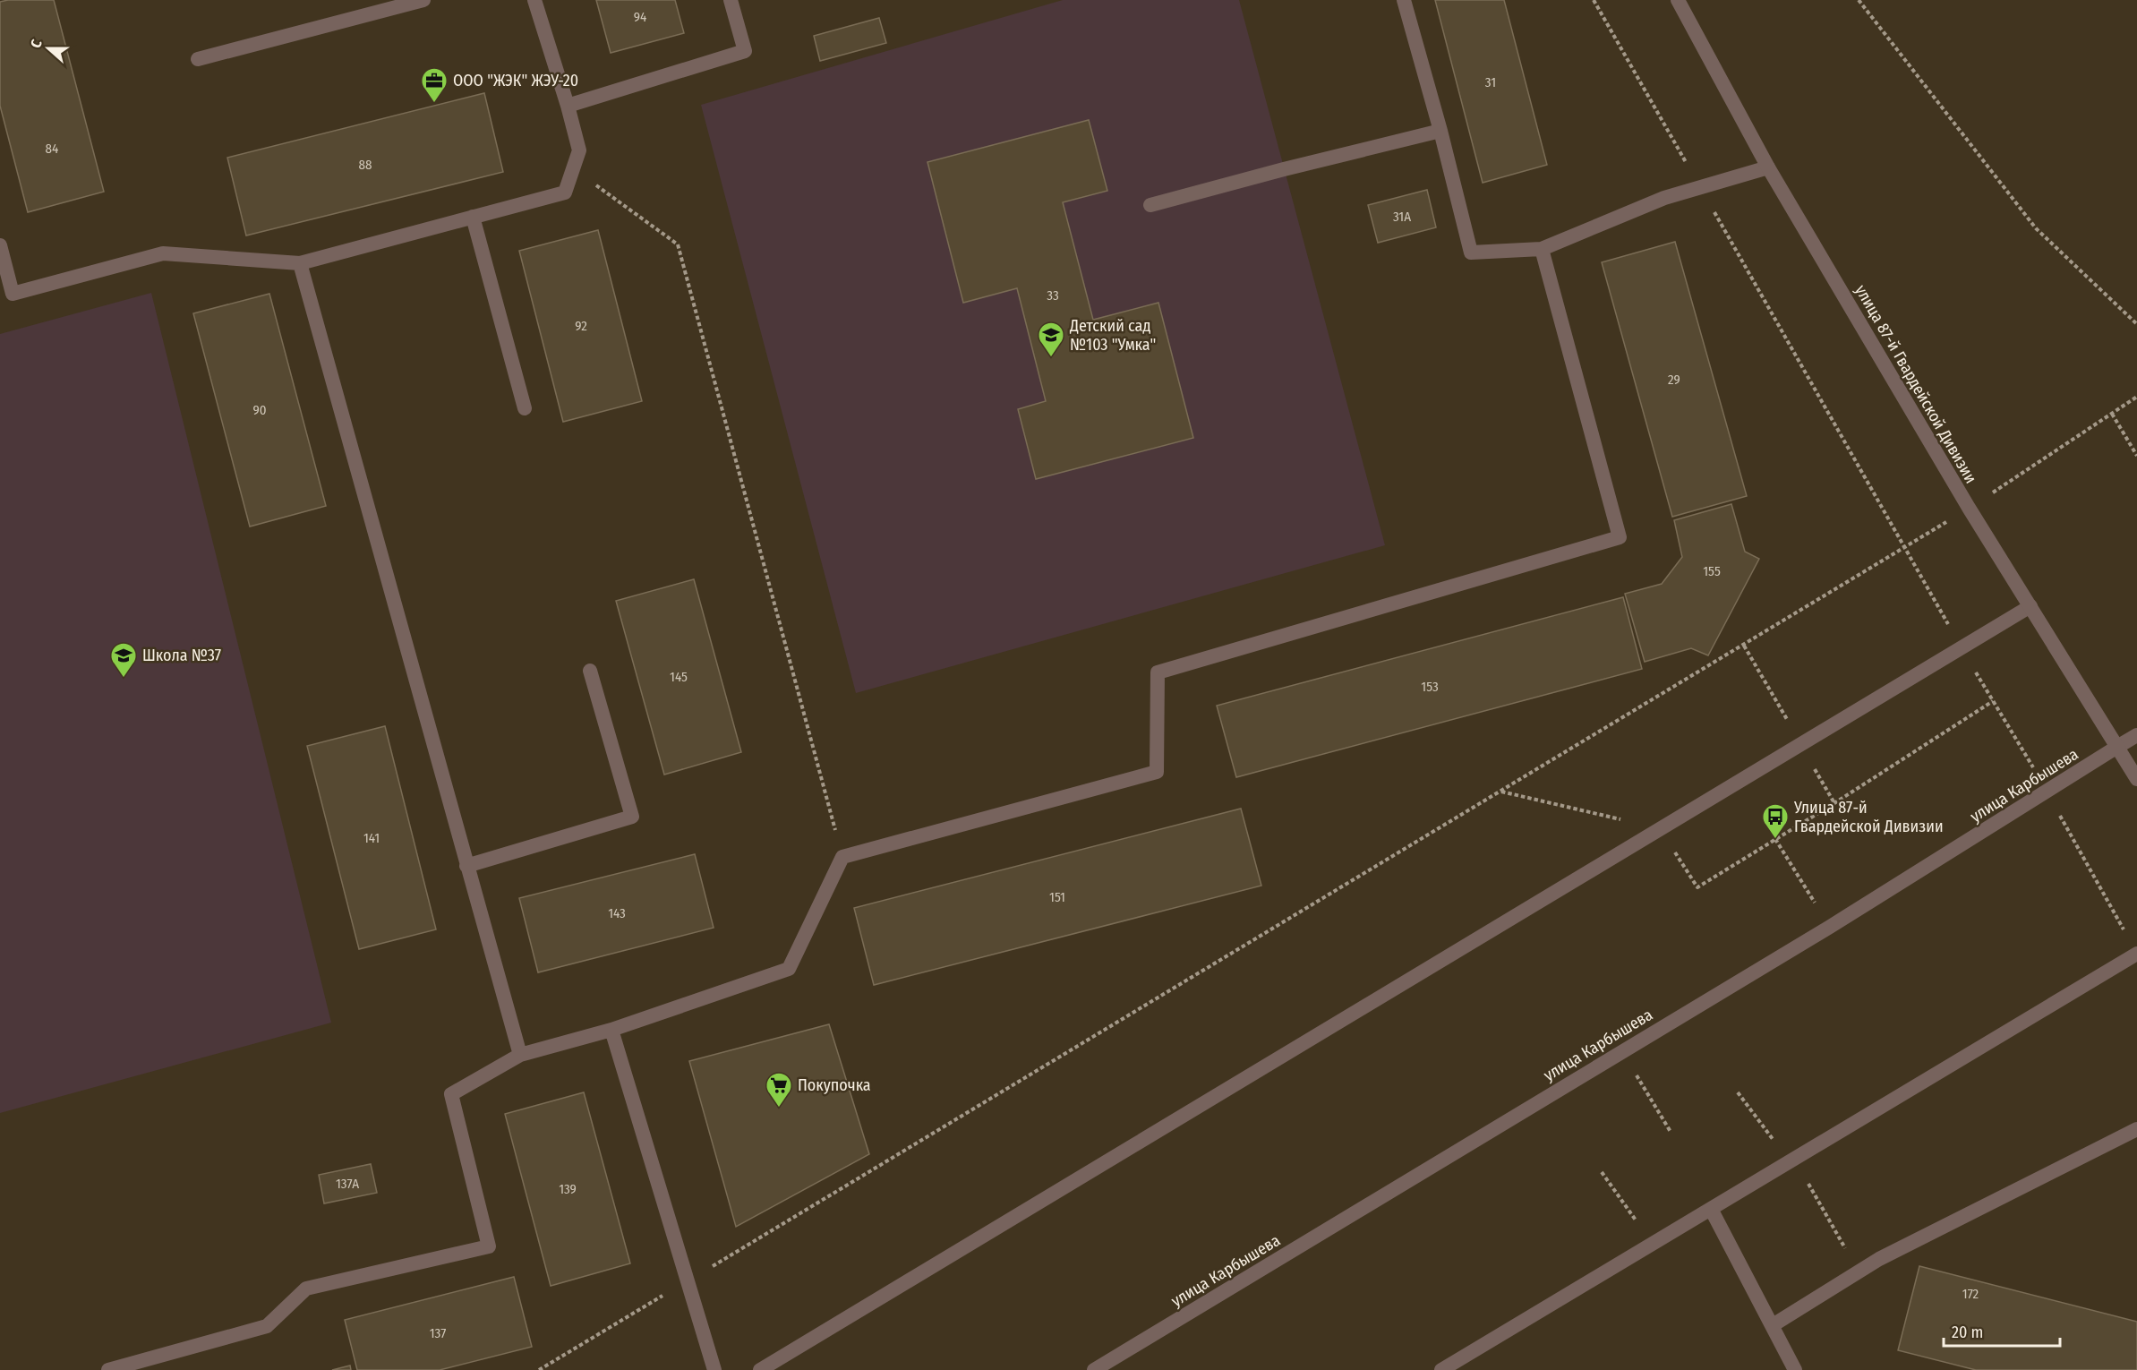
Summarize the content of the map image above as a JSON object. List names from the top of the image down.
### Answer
{
  "streets": {
    "street": ["улица 87-й Гвардейской Дивизии", "улица Карбышева"]
  },
  "crossings": [
    ["улица 87-й Гвардейской Дивизии", "улица Карбышева"]
  ],
  "places": {
    "office": ["ООО \"ЖЭК\" ЖЭУ-20"],
    "school or university": ["Детский сад №103 \"Умка\"", "Школа №37"],
    "bus stop": ["Улица 87-й Гвардейской Дивизии"],
    "supermarket": ["Покупочка"]
  },
  "house_numbers": [
    "94",
    "31",
    "84",
    "88",
    "31А",
    "33",
    "92",
    "29",
    "90",
    "155",
    "145",
    "153",
    "141",
    "151",
    "143",
    "137А",
    "139",
    "172",
    "137"
  ],
  "scale_bar": "20 m",
  "north": "left"
}
